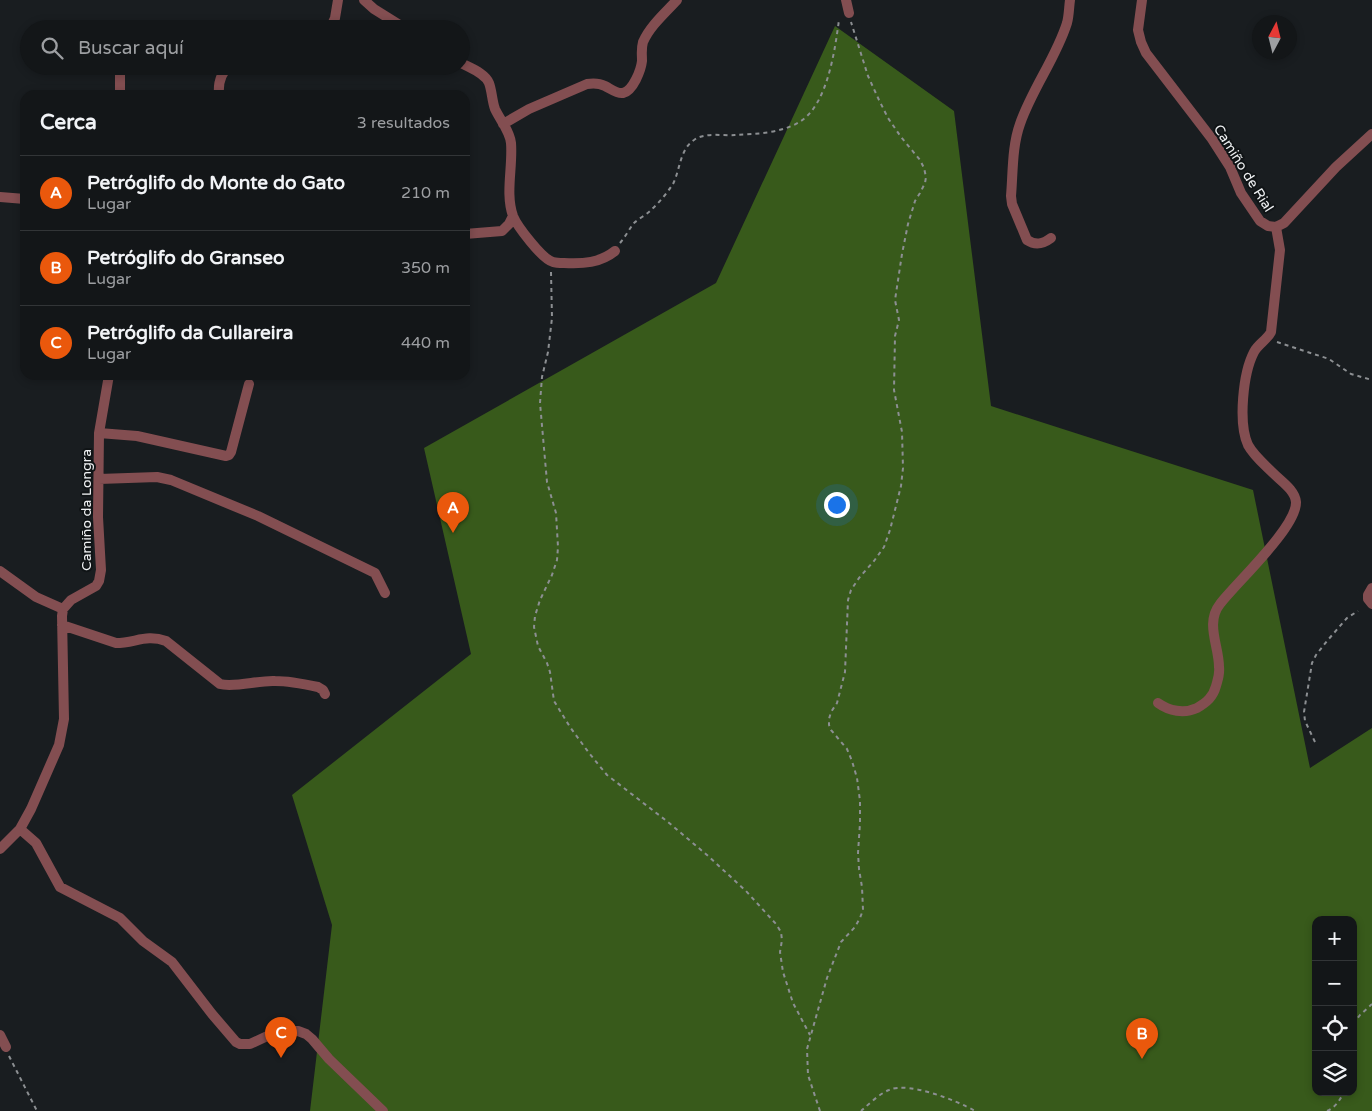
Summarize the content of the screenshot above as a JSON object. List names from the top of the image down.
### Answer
{
  "streets": {
    "street": ["Camiño de Rial", "Camiño da Longra"]
  },
  "north": "top",
  "page": {
    "search": "Buscar aquí",
    "heading": ["Cerca", "3 resultados"],
    "list": [
      {
        "mark": "A",
        "name": "Petróglifo do Monte do Gato",
        "note": "Lugar",
        "value": "210 m"
      },
      {
        "mark": "B",
        "name": "Petróglifo do Granseo",
        "note": "Lugar",
        "value": "350 m"
      },
      {
        "mark": "C",
        "name": "Petróglifo da Cullareira",
        "note": "Lugar",
        "value": "440 m"
      }
    ],
    "pins": ["A", "C", "B"],
    "map_buttons": ["+", "−"]
  }
}
